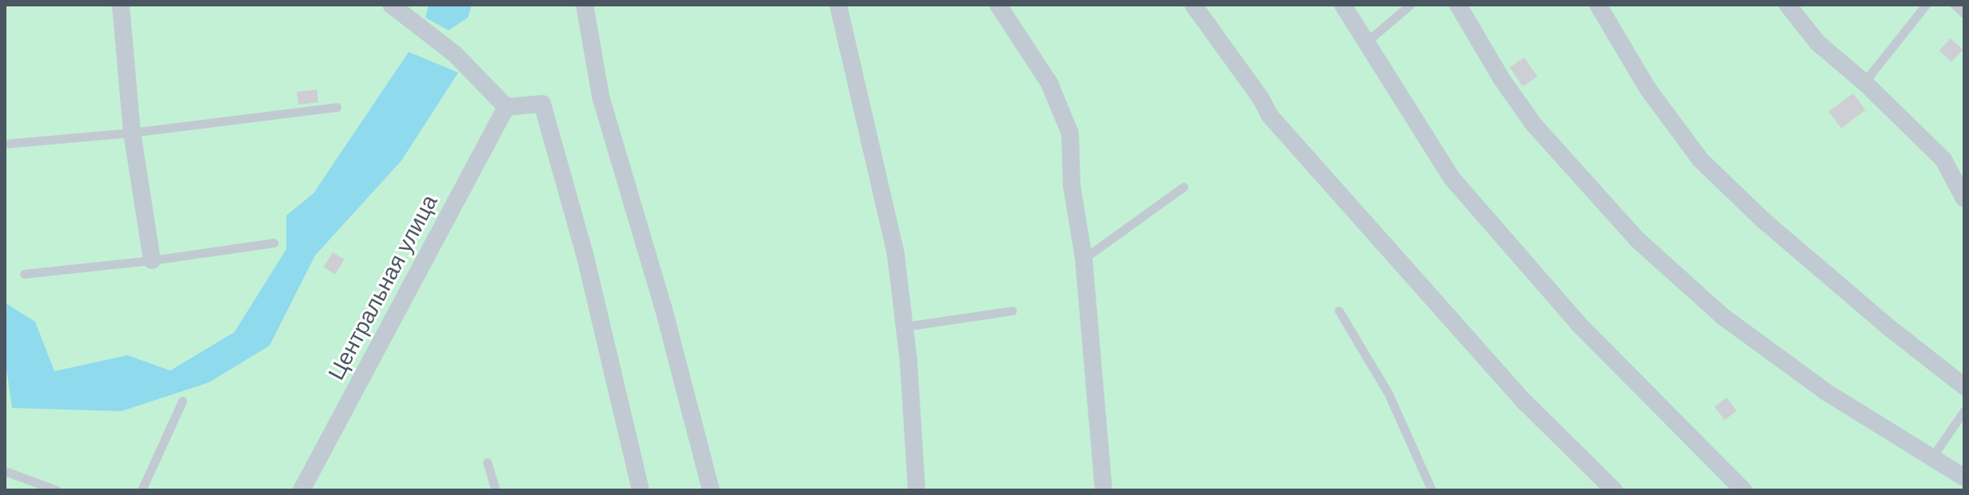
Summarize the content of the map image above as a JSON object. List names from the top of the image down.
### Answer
{
  "streets": {
    "street": ["Центральная улица"]
  }
}
